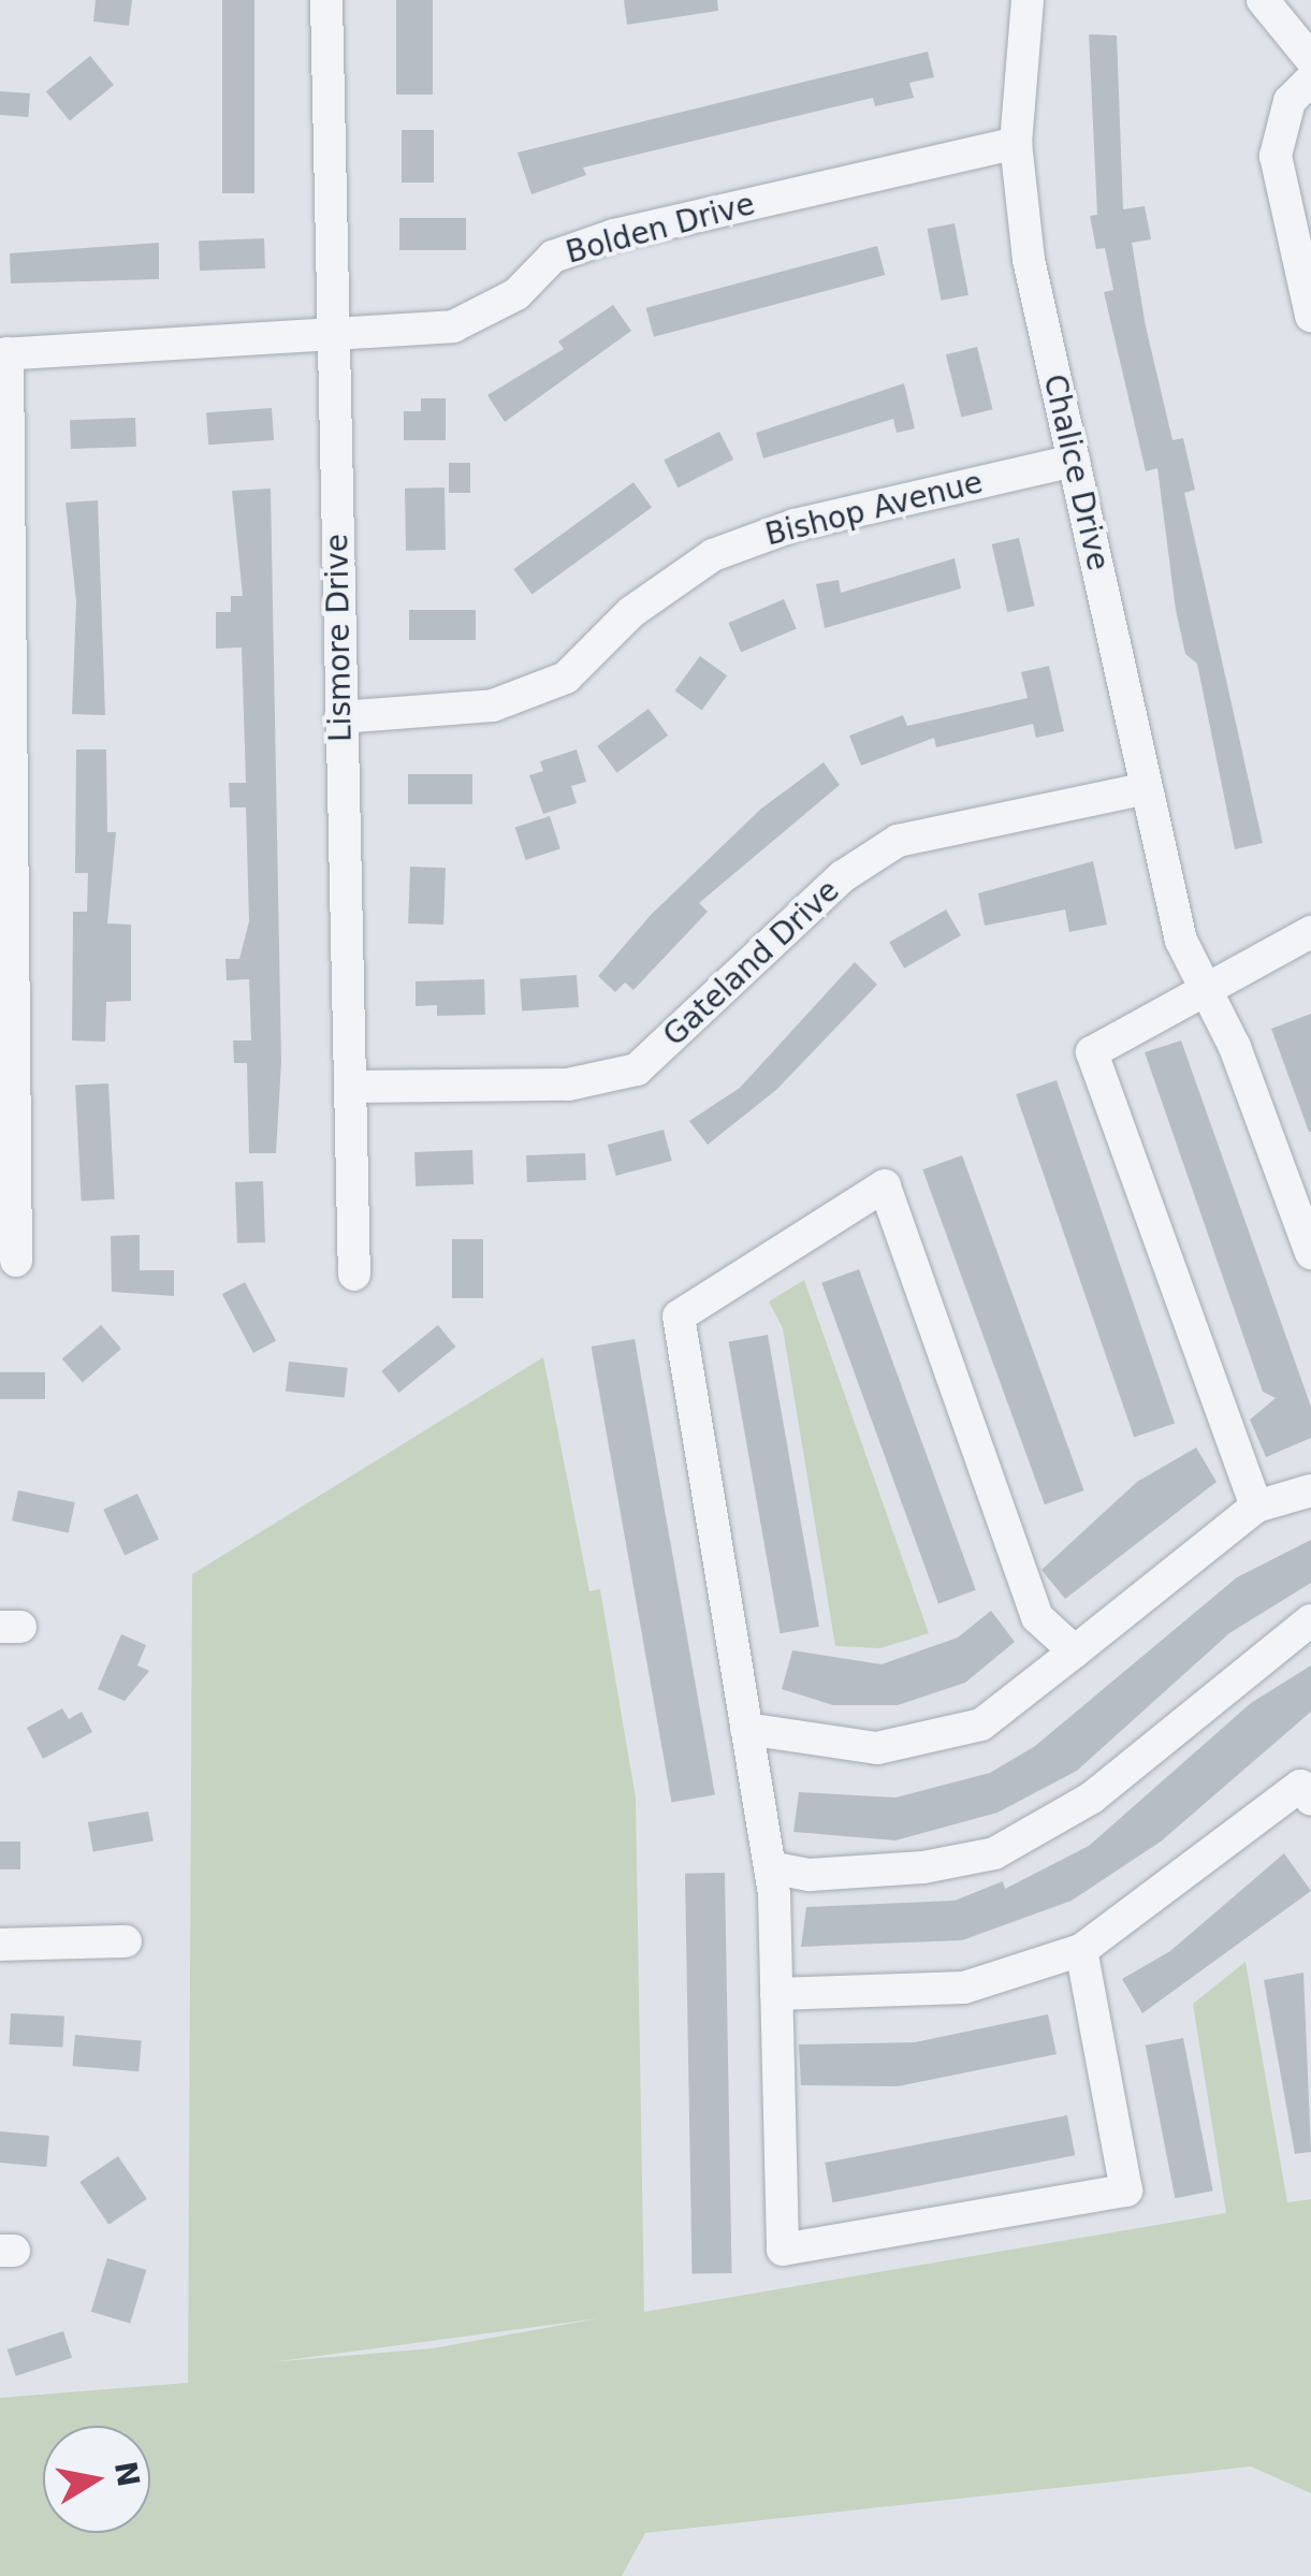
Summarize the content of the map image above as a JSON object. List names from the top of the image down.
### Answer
{
  "streets": {
    "street": [
      "Bolden Drive",
      "Chalice Drive",
      "Bishop Avenue",
      "Lismore Drive",
      "Gateland Drive"
    ]
  },
  "crossings": [
    ["Bolden Drive", "Chalice Drive"],
    ["Bolden Drive", "Lismore Drive"],
    ["Chalice Drive", "Bishop Avenue"],
    ["Chalice Drive", "Gateland Drive"],
    ["Bishop Avenue", "Lismore Drive"],
    ["Lismore Drive", "Gateland Drive"]
  ],
  "north": "right"
}
